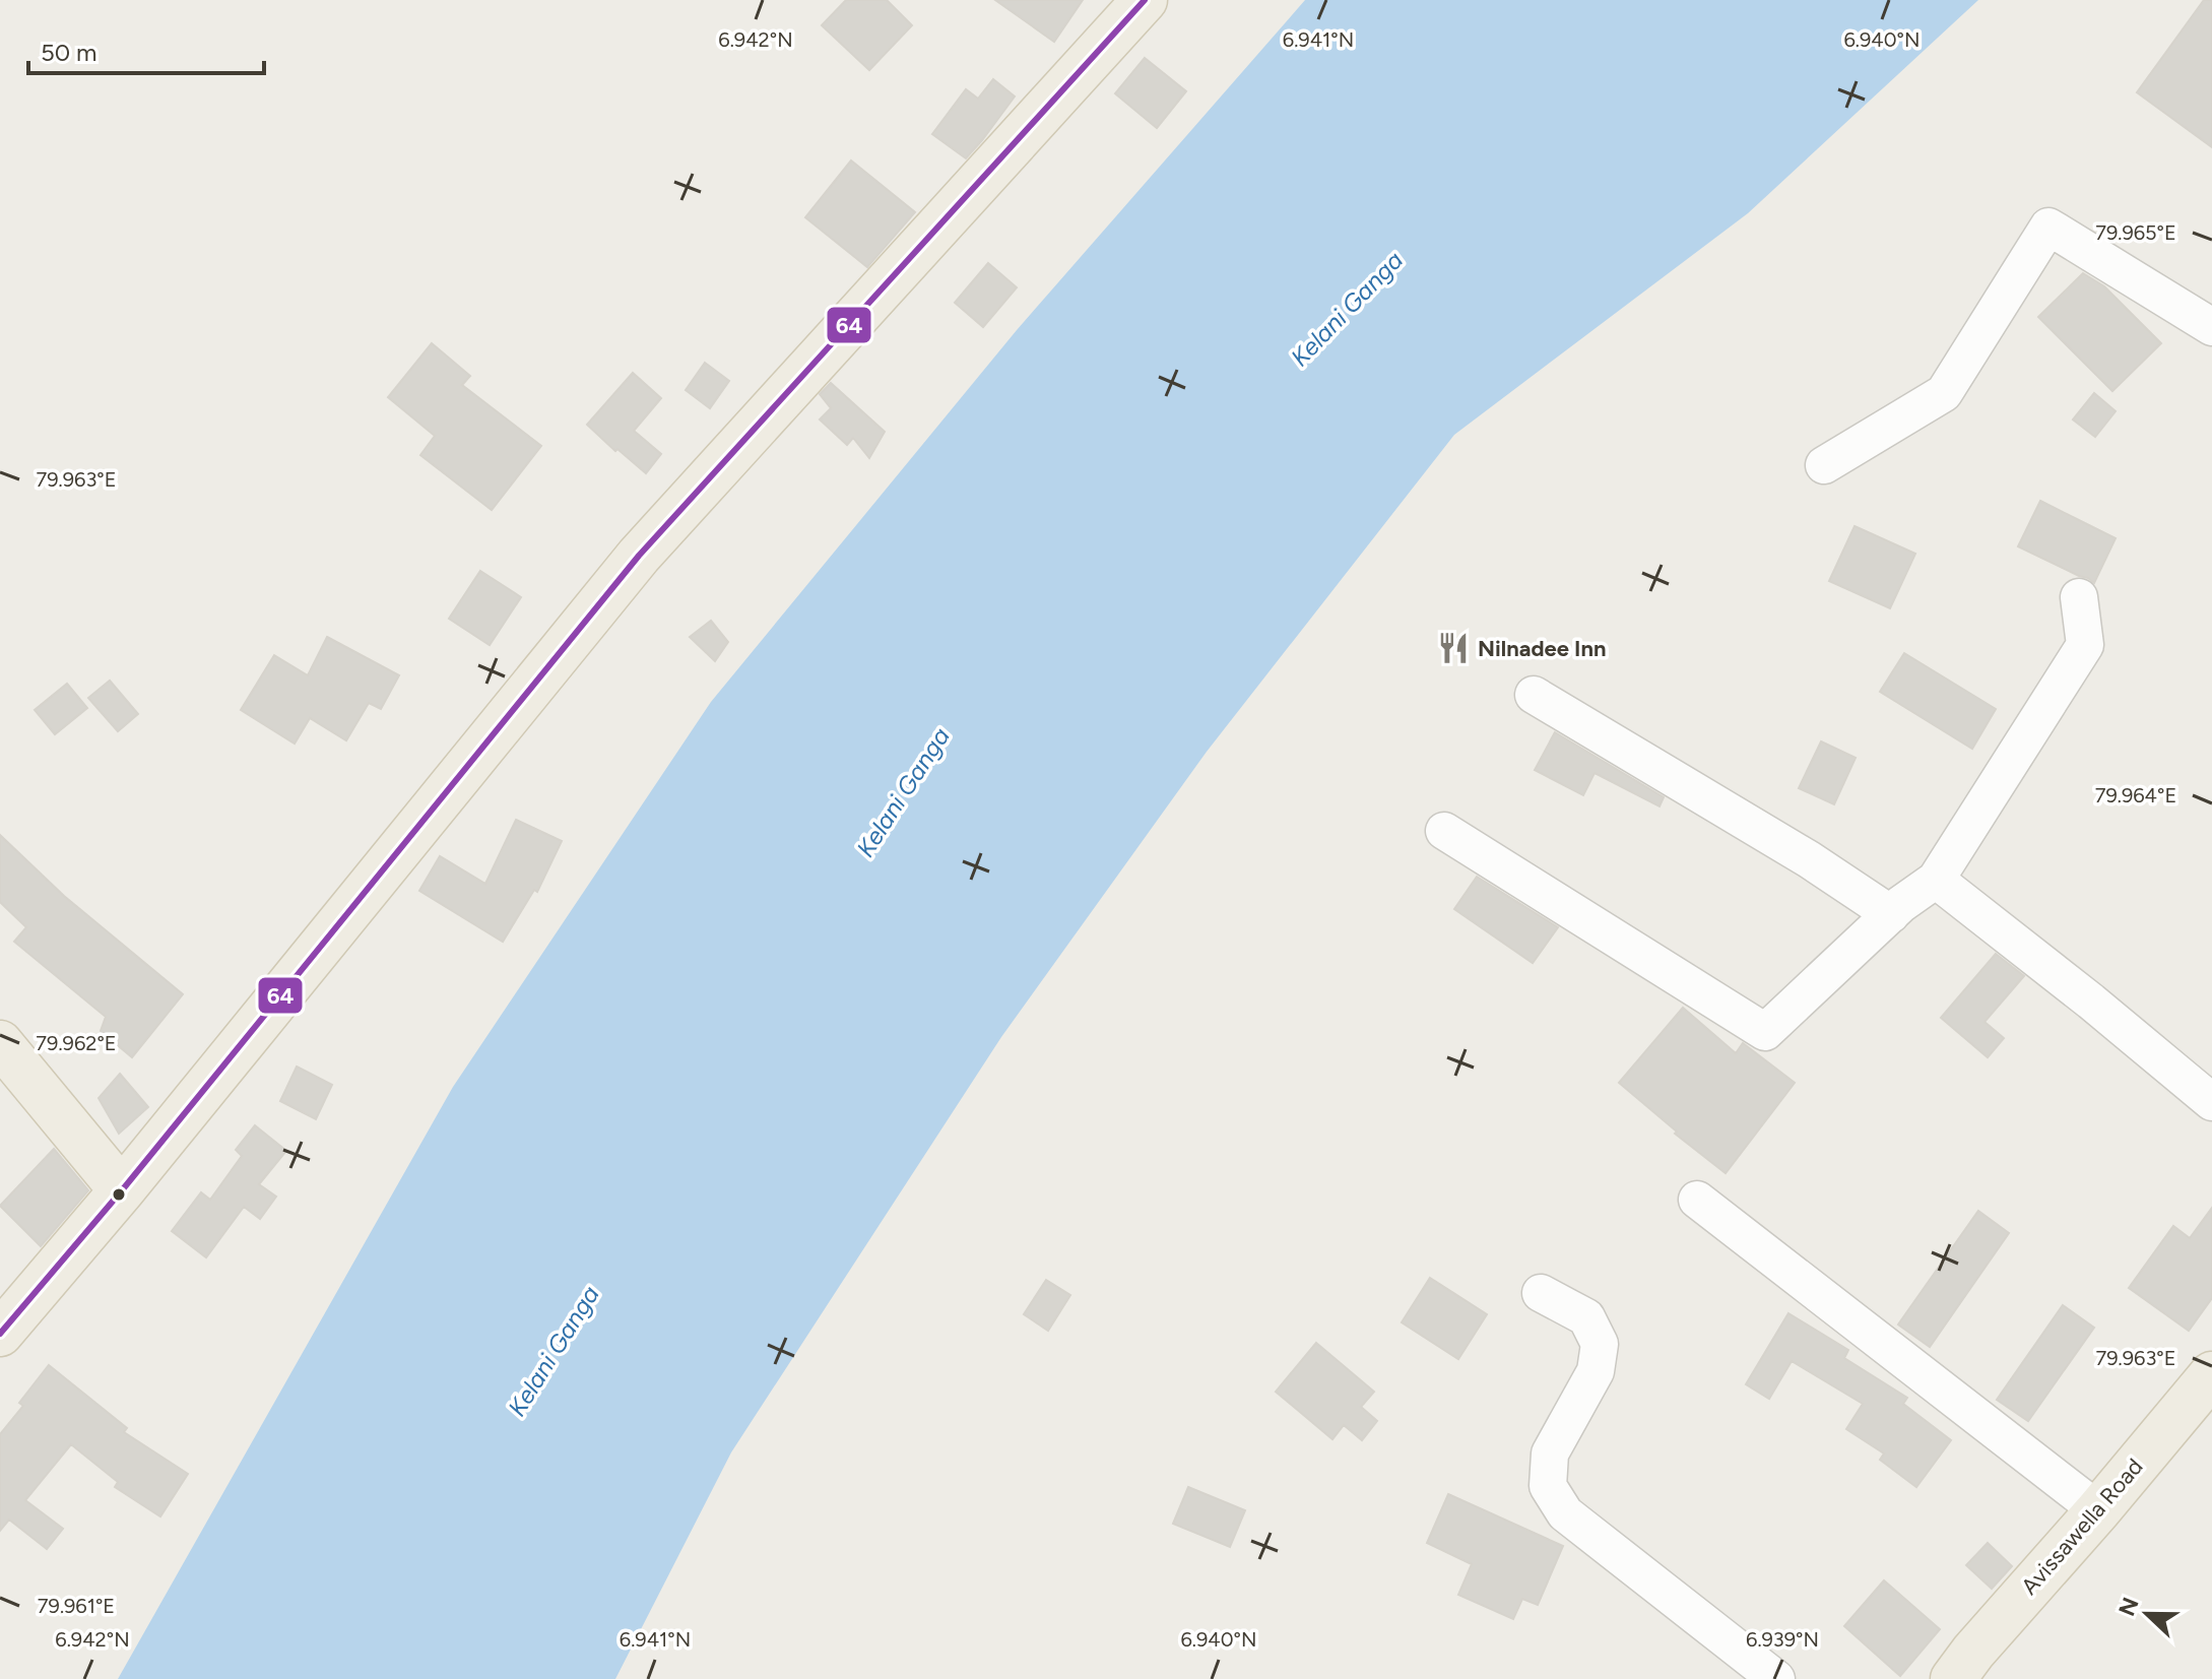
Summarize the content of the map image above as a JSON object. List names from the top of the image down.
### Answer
{
  "streets": {
    "main road": ["Avissawella Road"]
  },
  "water": ["Kelani Ganga"],
  "places": {
    "restaurant": ["Nilnadee Inn"]
  },
  "lines": ["transit line 64"],
  "scale_bar": "50 m",
  "north": "left",
  "coordinates": [
    "6.942°N",
    "6.941°N",
    "6.940°N",
    "79.965°E",
    "79.963°E",
    "79.964°E",
    "79.962°E",
    "79.961°E",
    "6.939°N"
  ]
}
